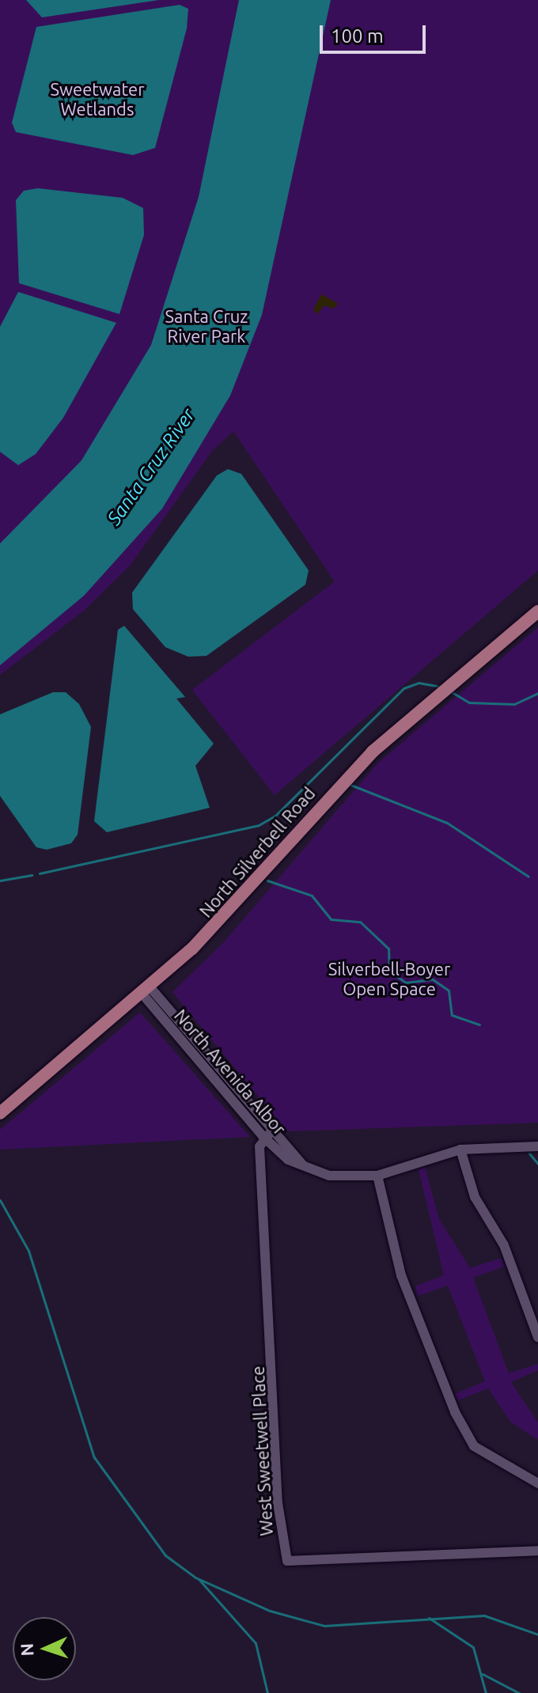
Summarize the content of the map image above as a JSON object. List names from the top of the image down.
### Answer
{
  "streets": {
    "main road": ["North Silverbell Road"],
    "street": ["North Avenida Albor", "West Sweetwell Place"]
  },
  "crossings": [
    ["North Silverbell Road", "North Avenida Albor"],
    ["North Avenida Albor", "West Sweetwell Place"]
  ],
  "water": ["Santa Cruz River"],
  "parks": ["Sweetwater Wetlands", "Santa Cruz River Park", "Silverbell-Boyer Open Space"],
  "scale_bar": "100 m",
  "north": "left"
}
